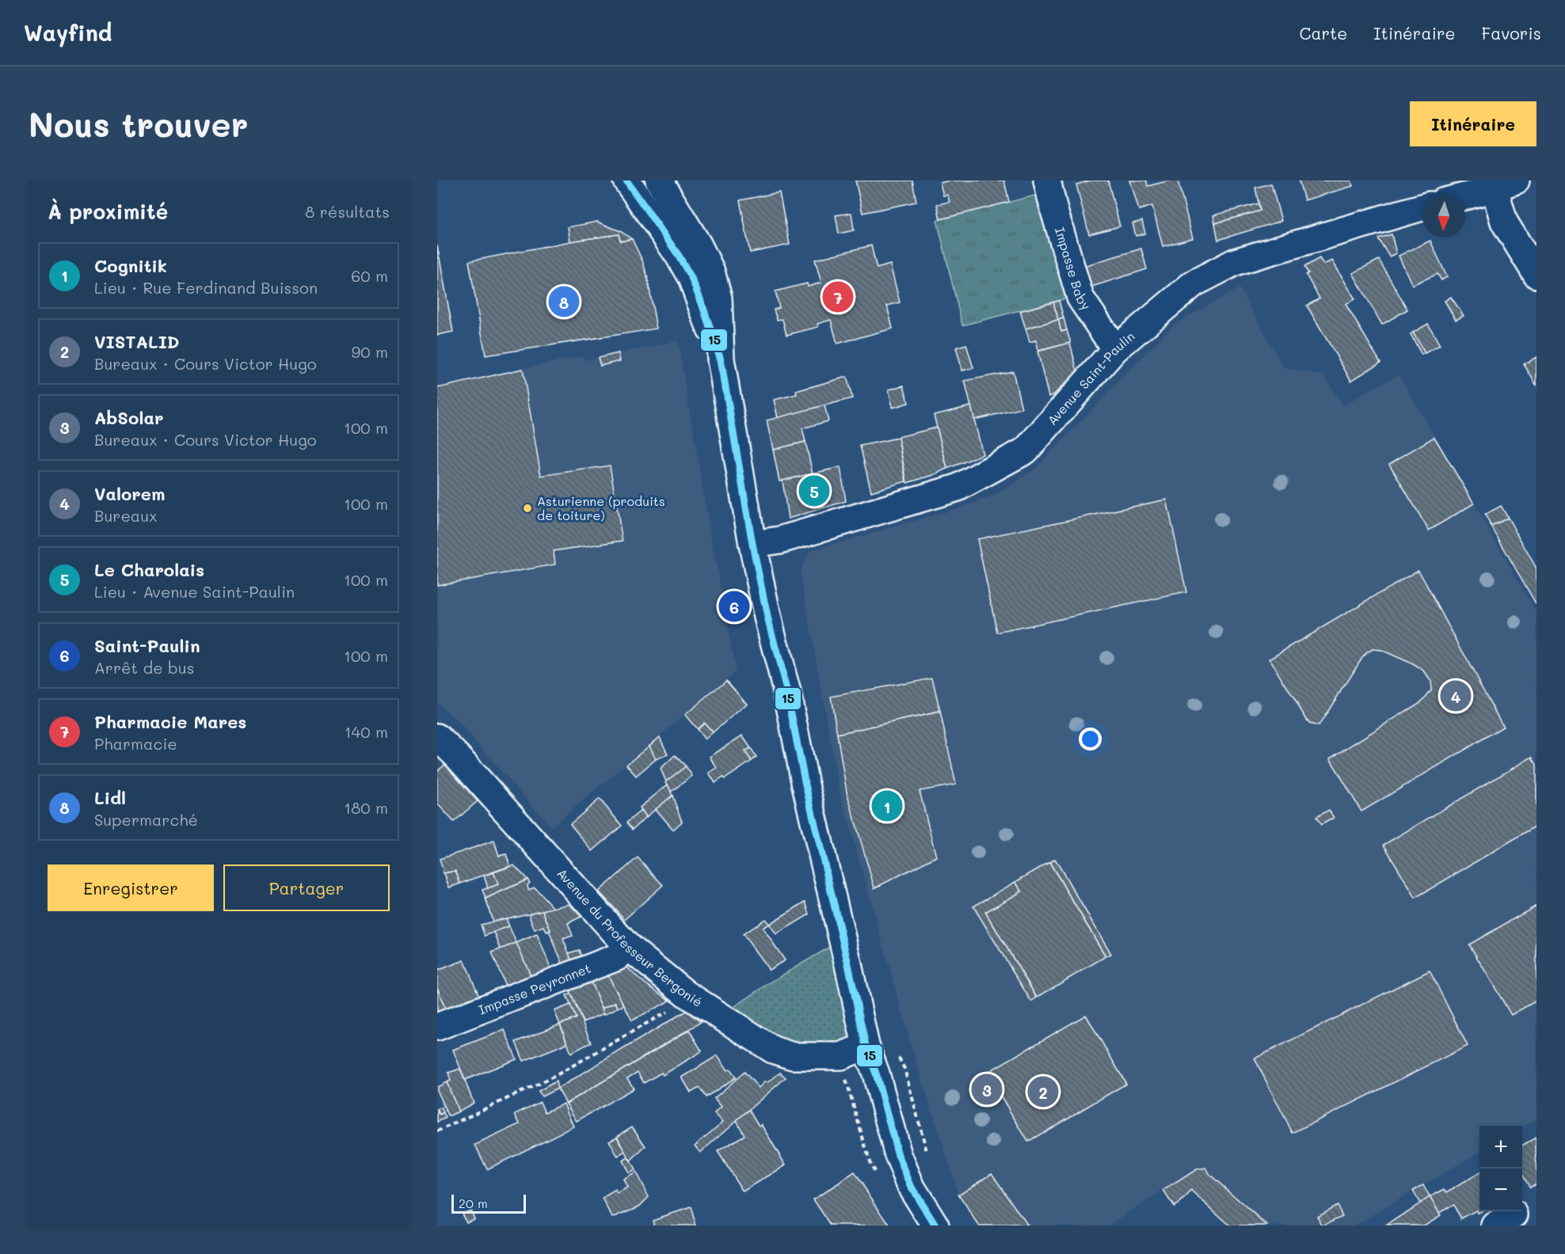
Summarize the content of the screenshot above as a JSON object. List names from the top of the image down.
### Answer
{
  "streets": {
    "street": [
      "Impasse Baby",
      "Avenue Saint-Paulin",
      "Avenue du Professeur Bergonié",
      "Impasse Peyronnet"
    ]
  },
  "crossings": [
    ["Impasse Baby", "Avenue Saint-Paulin"],
    ["Avenue du Professeur Bergonié", "Impasse Peyronnet"]
  ],
  "places": ["Asturienne (produits de toiture)"],
  "lines": ["transit line 15"],
  "scale_bar": "20 m",
  "north": "bottom",
  "page": {
    "header": "Wayfind",
    "nav": ["Carte", "Itinéraire", "Favoris"],
    "buttons": [
      "Itinéraire",
      ["Enregistrer", "Partager"]
    ],
    "title": "Nous trouver",
    "heading": ["À proximité", "8 résultats"],
    "list": [
      {
        "mark": "1",
        "name": "Cognitik",
        "note": "Lieu · Rue Ferdinand Buisson",
        "value": "60 m"
      },
      {
        "mark": "2",
        "name": "VISTALID",
        "note": "Bureaux · Cours Victor Hugo",
        "value": "90 m"
      },
      {
        "mark": "3",
        "name": "AbSolar",
        "note": "Bureaux · Cours Victor Hugo",
        "value": "100 m"
      },
      {
        "mark": "4",
        "name": "Valorem",
        "note": "Bureaux",
        "value": "100 m"
      },
      {
        "mark": "5",
        "name": "Le Charolais",
        "note": "Lieu · Avenue Saint-Paulin",
        "value": "100 m"
      },
      {
        "mark": "6",
        "name": "Saint-Paulin",
        "note": "Arrêt de bus",
        "value": "100 m"
      },
      {
        "mark": "7",
        "name": "Pharmacie Mares",
        "note": "Pharmacie",
        "value": "140 m"
      },
      {
        "mark": "8",
        "name": "Lidl",
        "note": "Supermarché",
        "value": "180 m"
      }
    ],
    "pins": [
      "7",
      "8",
      "5",
      "6",
      "4",
      "1",
      "3",
      "2"
    ],
    "map_buttons": ["+", "−"],
    "scale": "20 m"
  }
}
